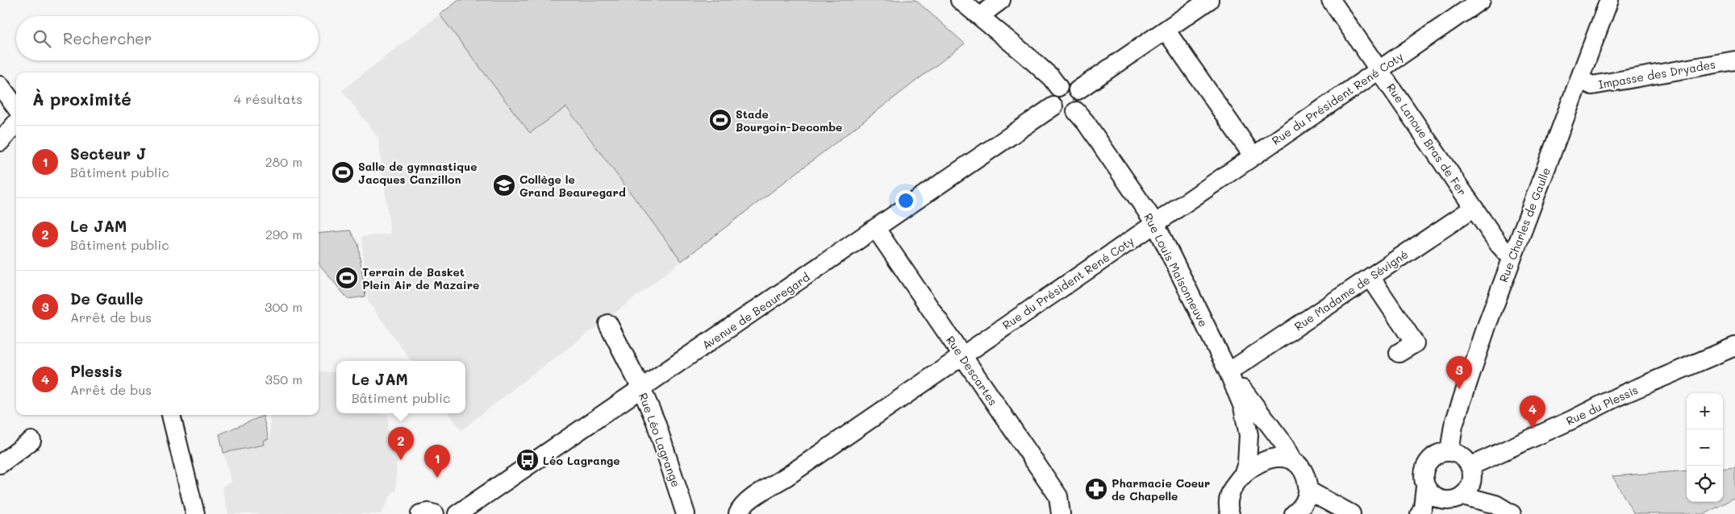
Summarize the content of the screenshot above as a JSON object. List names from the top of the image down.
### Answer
{
  "streets": {
    "street": [
      "Impasse des Dryades",
      "Rue du Président René Coty",
      "Rue Lanoue Bras de Fer",
      "Rue Charles de Gaulle",
      "Rue Louis Maisonneuve",
      "Rue Madame de Sévigné",
      "Avenue de Beauregard",
      "Rue Descartes",
      "Rue du Plessis",
      "Rue Léo Lagrange"
    ]
  },
  "crossings": [
    ["Impasse des Dryades", "Rue Charles de Gaulle"],
    ["Rue du Président René Coty", "Rue Lanoue Bras de Fer"],
    ["Rue du Président René Coty", "Rue Louis Maisonneuve"],
    ["Rue du Président René Coty", "Rue Descartes"],
    ["Rue Lanoue Bras de Fer", "Rue Charles de Gaulle"],
    ["Rue Lanoue Bras de Fer", "Rue Madame de Sévigné"],
    ["Rue Charles de Gaulle", "Rue du Plessis"],
    ["Rue Louis Maisonneuve", "Rue Madame de Sévigné"],
    ["Rue Louis Maisonneuve", "Avenue de Beauregard"],
    ["Avenue de Beauregard", "Rue Descartes"],
    ["Avenue de Beauregard", "Rue Léo Lagrange"]
  ],
  "places": {
    "sports": ["Stade Bourgoin-Decombe", "Salle de gymnastique Jacques Canzillon", "Terrain de Basket Plein Air de Mazaire"],
    "school or university": ["Collège le Grand Beauregard"],
    "bus stop": ["Léo Lagrange"],
    "pharmacy": ["Pharmacie Coeur de Chapelle"]
  },
  "page": {
    "search": "Rechercher",
    "heading": ["À proximité", "4 résultats"],
    "list": [
      {
        "mark": "1",
        "name": "Secteur J",
        "note": "Bâtiment public",
        "value": "280 m"
      },
      {
        "mark": "2",
        "name": "Le JAM",
        "note": "Bâtiment public",
        "value": "290 m"
      },
      {
        "mark": "3",
        "name": "De Gaulle",
        "note": "Arrêt de bus",
        "value": "300 m"
      },
      {
        "mark": "4",
        "name": "Plessis",
        "note": "Arrêt de bus",
        "value": "350 m"
      }
    ],
    "pins": [
      "3",
      "4",
      "2",
      "1"
    ],
    "popup": ["Le JAM", "Bâtiment public"],
    "map_buttons": ["+", "−"]
  }
}
